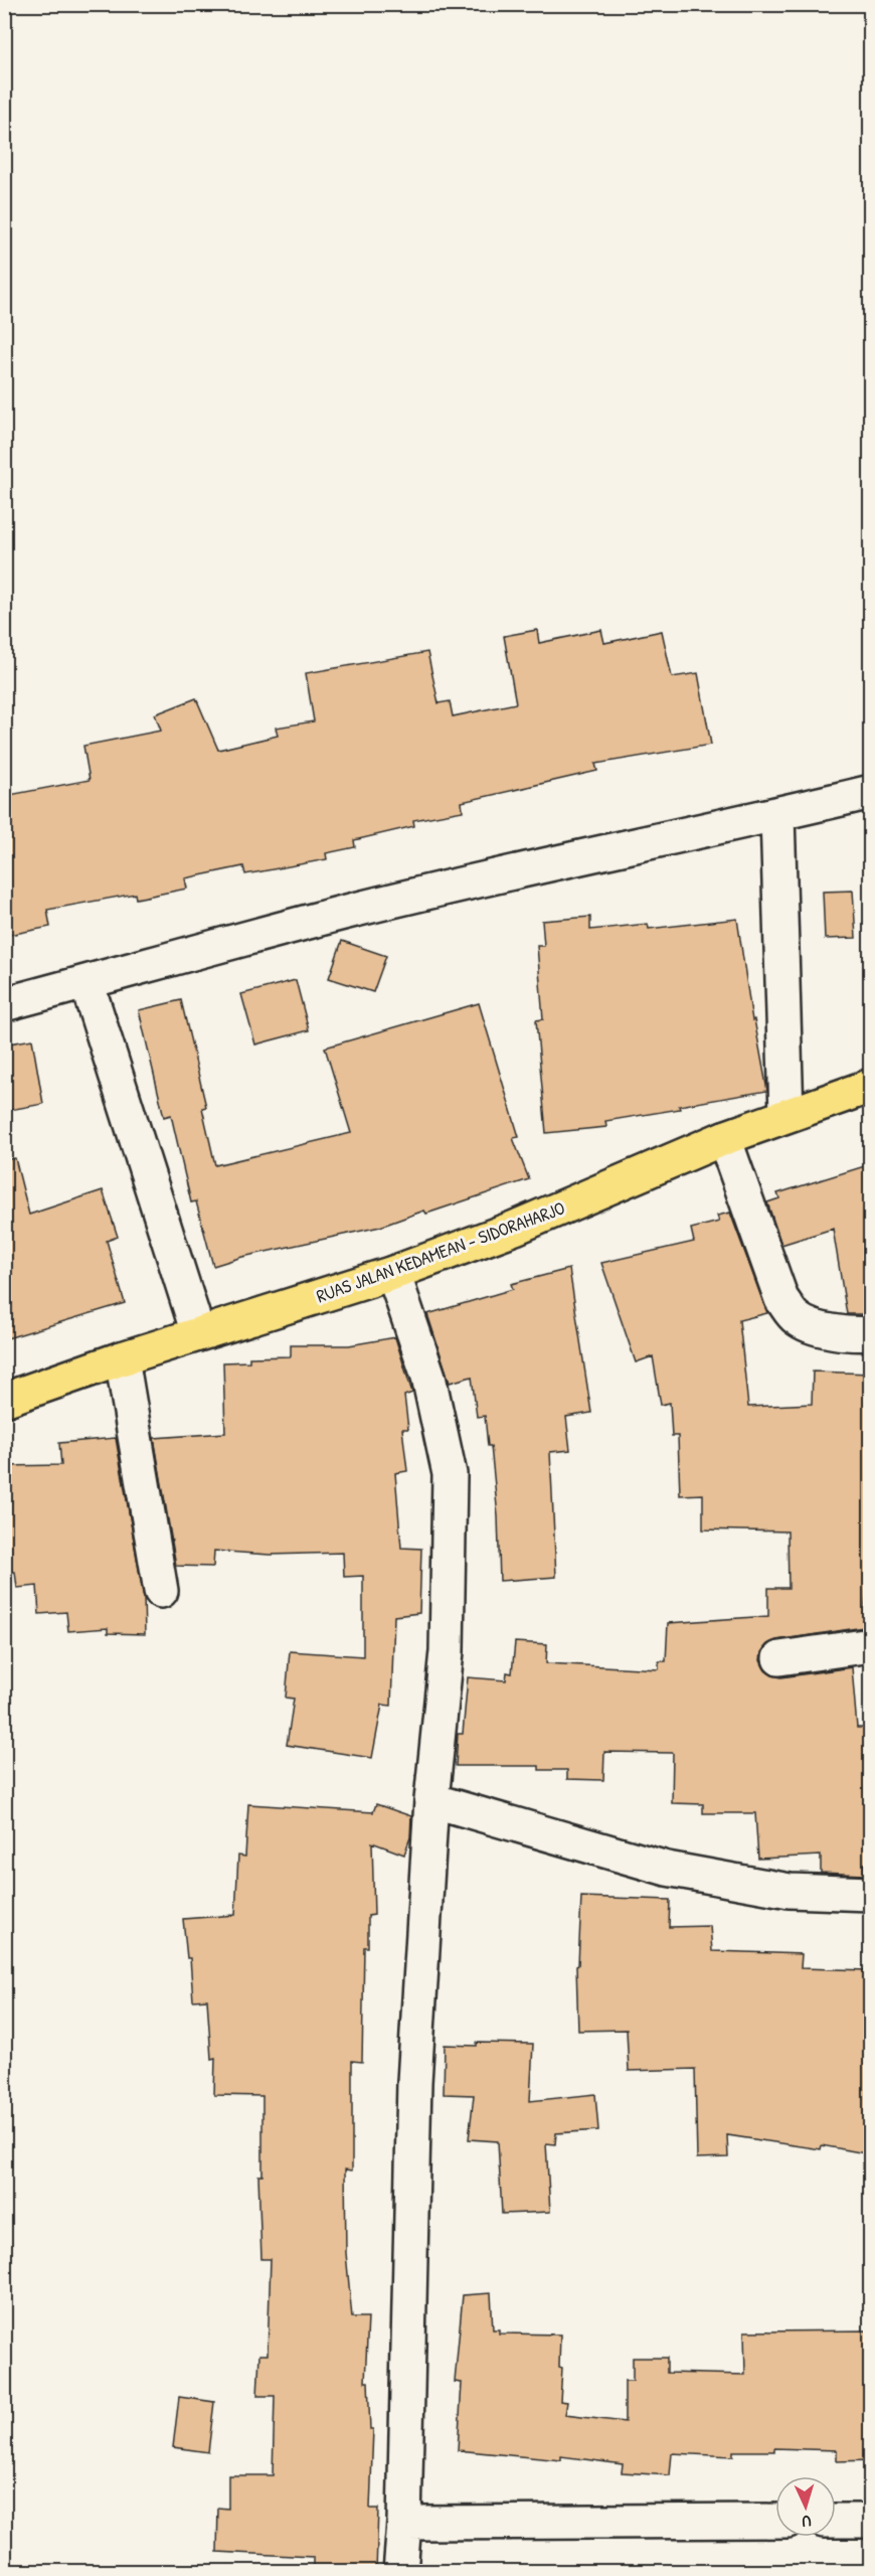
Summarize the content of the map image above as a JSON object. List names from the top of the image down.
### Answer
{
  "streets": {
    "main road": ["RUAS JALAN KEDAMEAN - SIDORAHARJO"]
  },
  "north": "bottom"
}
